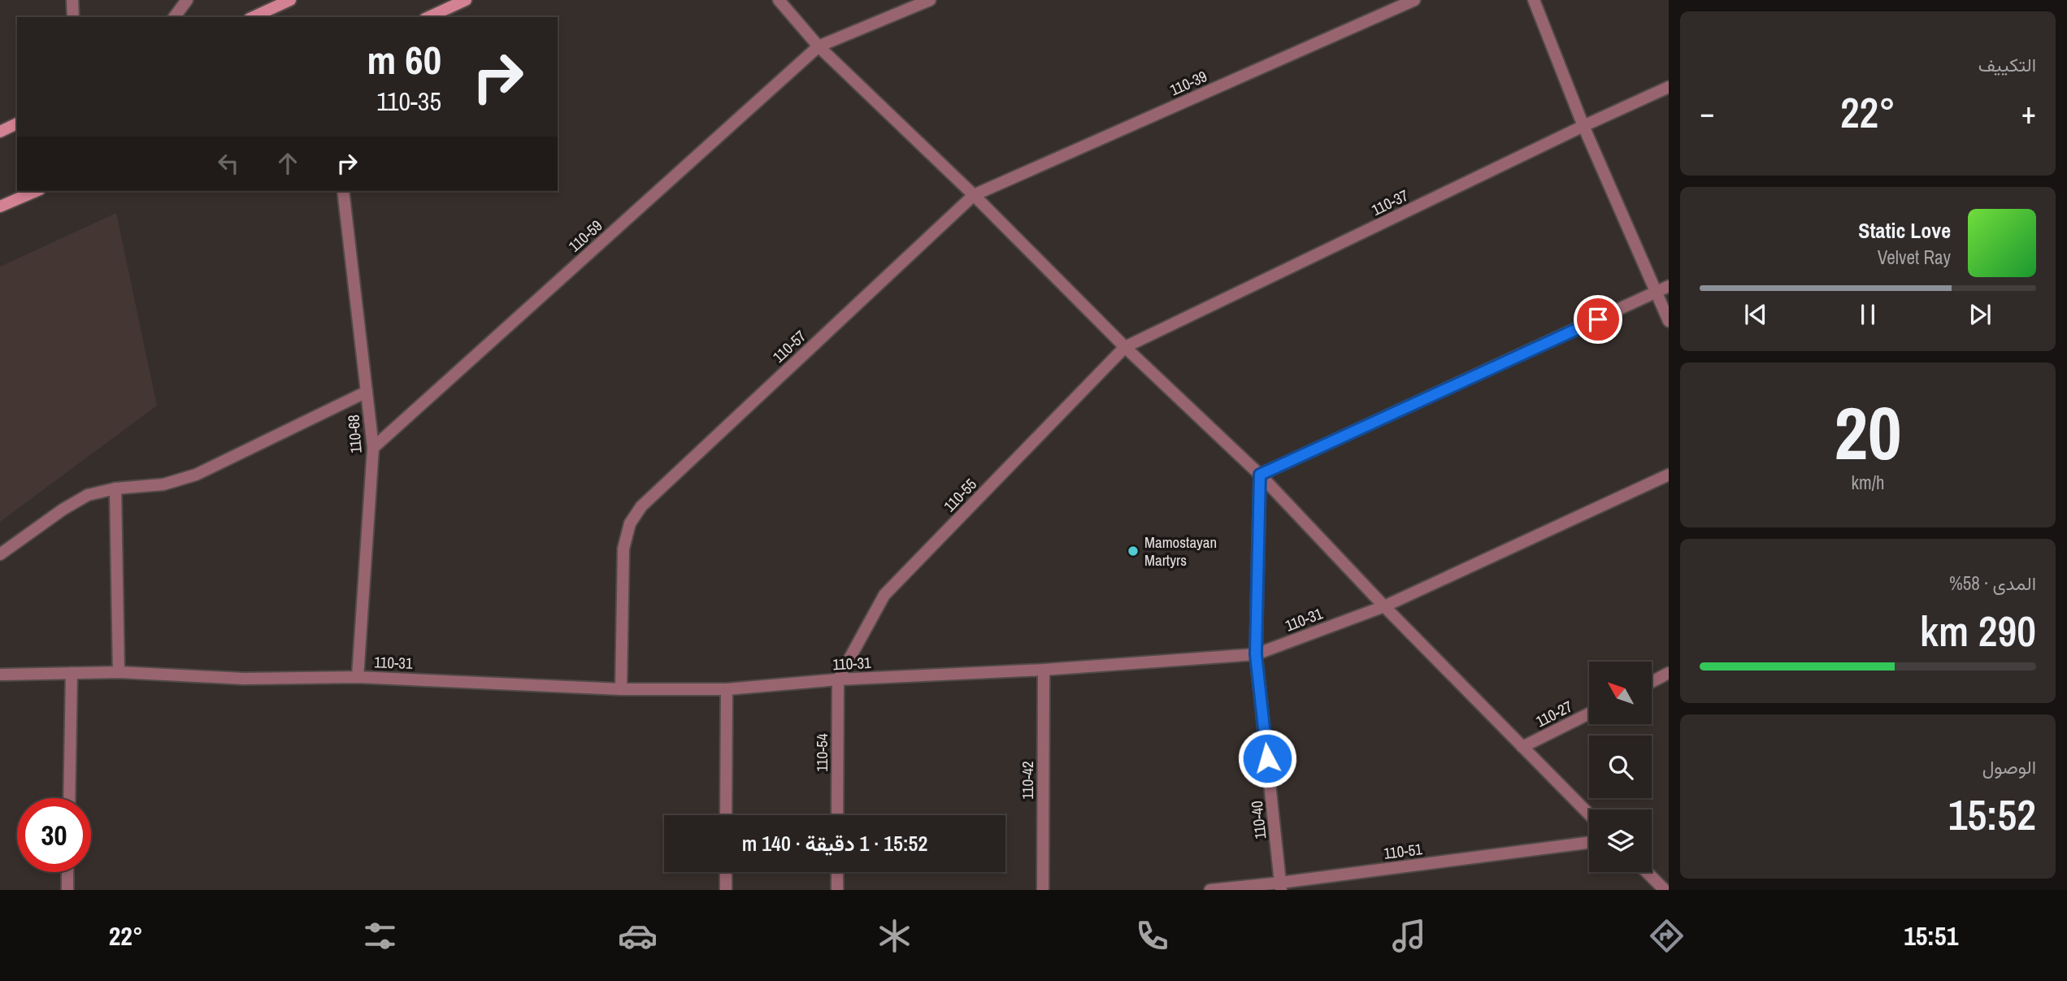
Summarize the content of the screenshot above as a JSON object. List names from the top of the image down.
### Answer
{
  "streets": {
    "street": [
      "110-39",
      "110-37",
      "110-59",
      "110-57",
      "110-68",
      "110-55",
      "110-31",
      "110-27",
      "110-54",
      "110-42",
      "110-40",
      "110-51"
    ]
  },
  "crossings": [
    ["110-39", "110-57"],
    ["110-37", "110-55"],
    ["110-59", "110-68"],
    ["110-57", "110-31"],
    ["110-68", "110-31"],
    ["110-55", "110-31"],
    ["110-55", "110-54"],
    ["110-31", "110-54"],
    ["110-31", "110-42"],
    ["110-31", "110-40"],
    ["110-40", "110-51"]
  ],
  "places": ["Mamostayan Martyrs"],
  "north": "top left",
  "page": {
    "tile": [
      "التكييف",
      ["20", "km/h"],
      ["المدى · 58%", "290 km"],
      ["الوصول", "15:52"]
    ],
    "turn": ["60 m", "110-35"],
    "heat": ["−", "22°", "+"],
    "song": ["Static Love", "Velvet Ray"],
    "limit": "30",
    "trip": "15:52 · 1 دقيقة · 140 m",
    "tabs": ["15:51", "22°"]
  }
}
